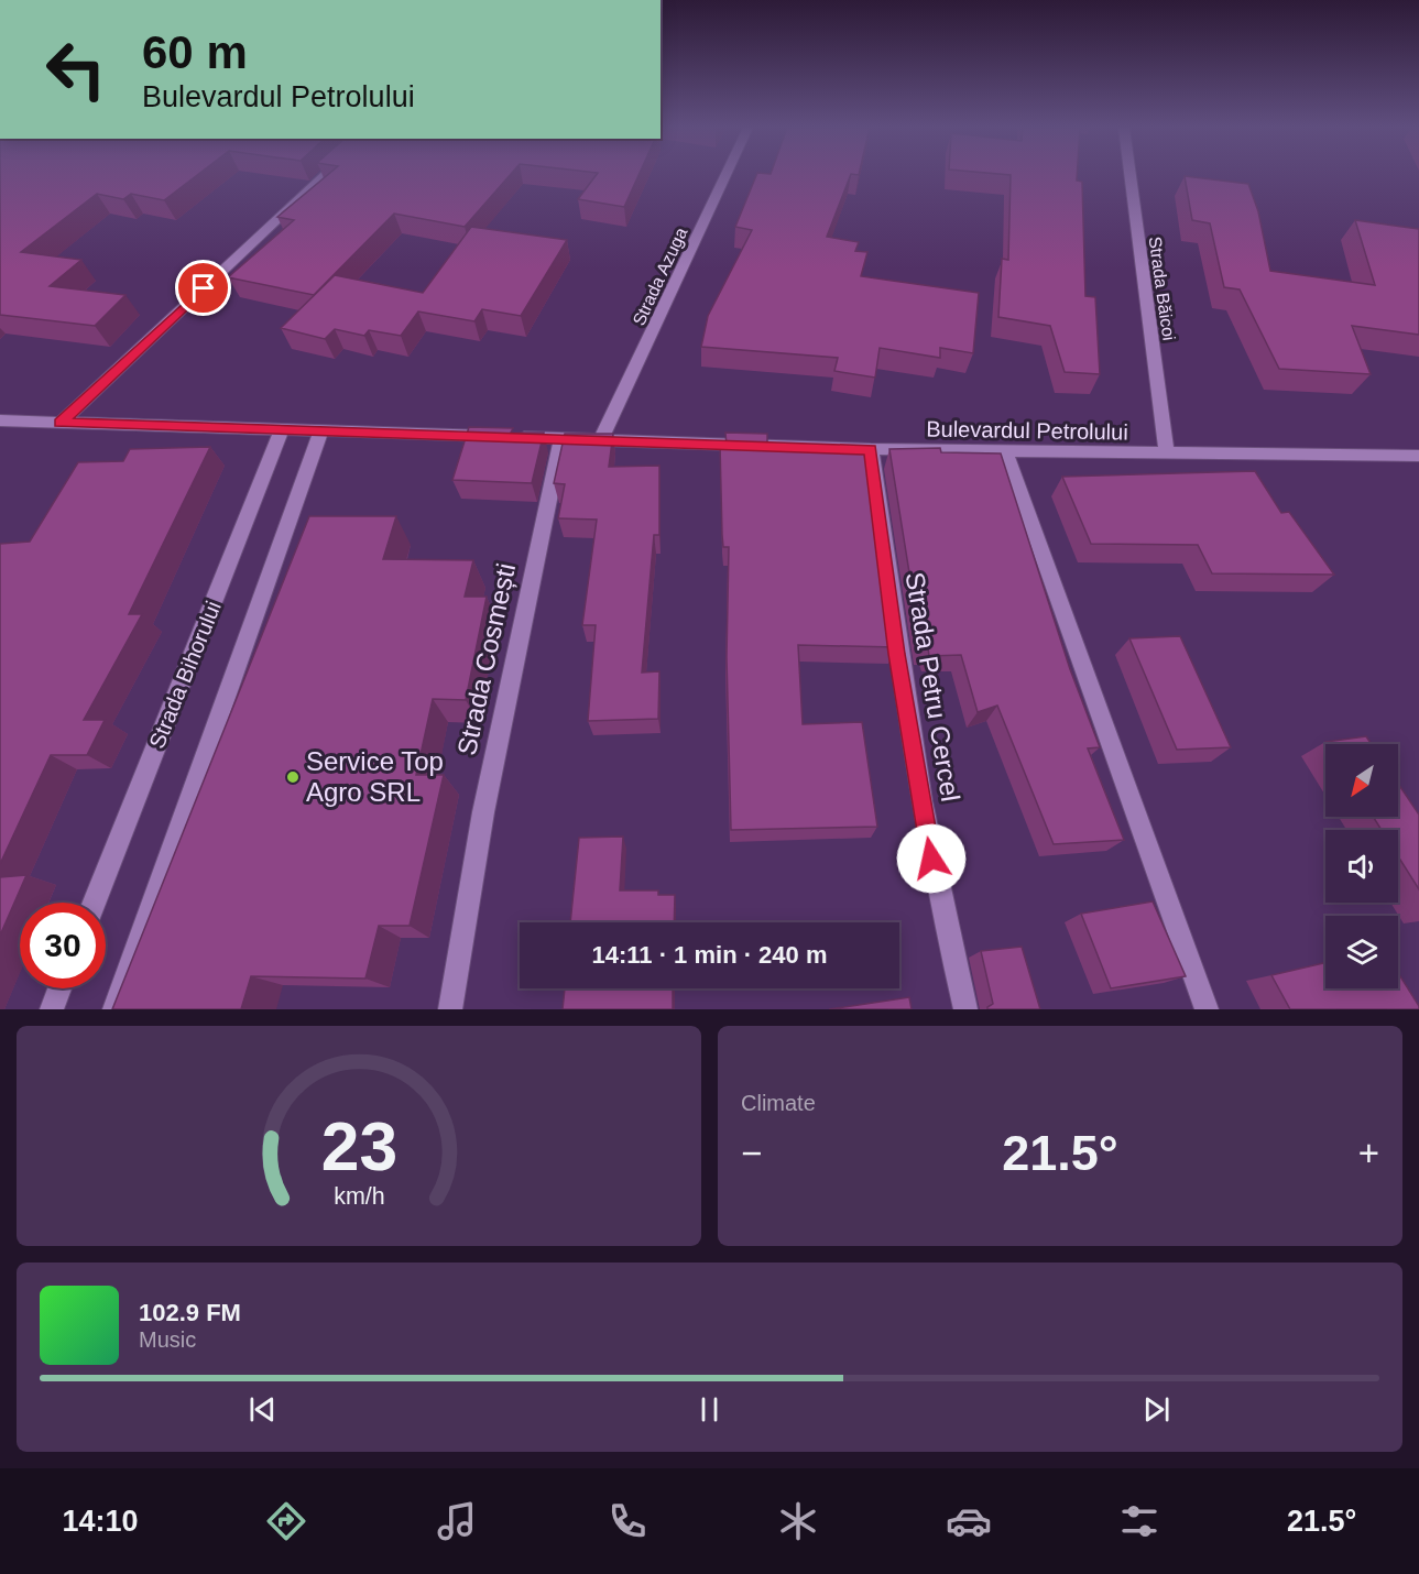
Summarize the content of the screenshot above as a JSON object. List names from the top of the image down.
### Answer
{
  "streets": {
    "street": [
      "Strada Azuga",
      "Strada Băicoi",
      "Bulevardul Petrolului",
      "Strada Cosmești",
      "Strada Bihorului",
      "Strada Petru Cercel"
    ]
  },
  "crossings": [
    ["Strada Azuga", "Bulevardul Petrolului"],
    ["Strada Băicoi", "Bulevardul Petrolului"],
    ["Bulevardul Petrolului", "Strada Cosmești"],
    ["Bulevardul Petrolului", "Strada Bihorului"],
    ["Bulevardul Petrolului", "Strada Petru Cercel"]
  ],
  "places": ["Service Top Agro SRL"],
  "north": "bottom left",
  "page": {
    "turn": ["60 m", "Bulevardul Petrolului"],
    "limit": "30",
    "trip": "14:11 · 1 min · 240 m",
    "tile": "Climate",
    "heat": ["−", "21.5°", "+"],
    "song": ["102.9 FM", "Music"],
    "tabs": ["14:10", "21.5°"],
    "gauge": ["23", "km/h"]
  }
}
